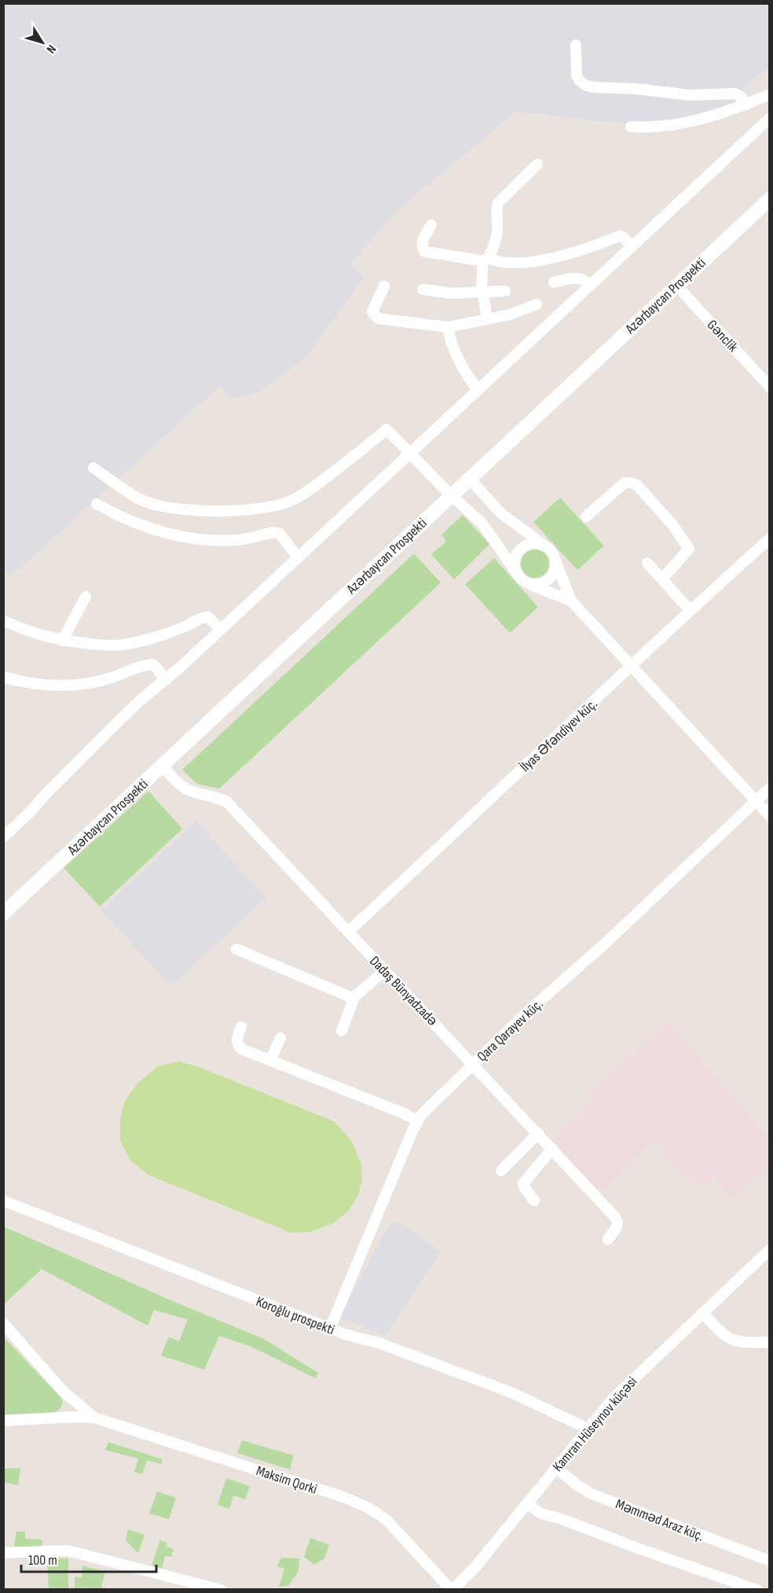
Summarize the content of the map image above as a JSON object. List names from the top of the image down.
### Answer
{
  "streets": {
    "street": [
      "Azərbaycan Prospekti",
      "Gənclik",
      "İlyas Əfəndiyev küç.",
      "Dadaş Bünyadzadə",
      "Qara Qarayev küç.",
      "Koroğlu prospekti",
      "Kamran Hüseynov küçəsi",
      "Maksim Qorki",
      "Məmməd Araz küç."
    ]
  },
  "crossings": [
    ["Azərbaycan Prospekti", "Gənclik"],
    ["Azərbaycan Prospekti", "Dadaş Bünyadzadə"],
    ["İlyas Əfəndiyev küç.", "Dadaş Bünyadzadə"],
    ["Dadaş Bünyadzadə", "Qara Qarayev küç."],
    ["Qara Qarayev küç.", "Koroğlu prospekti"],
    ["Koroğlu prospekti", "Kamran Hüseynov küçəsi"],
    ["Kamran Hüseynov küçəsi", "Maksim Qorki"],
    ["Kamran Hüseynov küçəsi", "Məmməd Araz küç."]
  ],
  "scale_bar": "100 m",
  "north": "bottom right"
}
